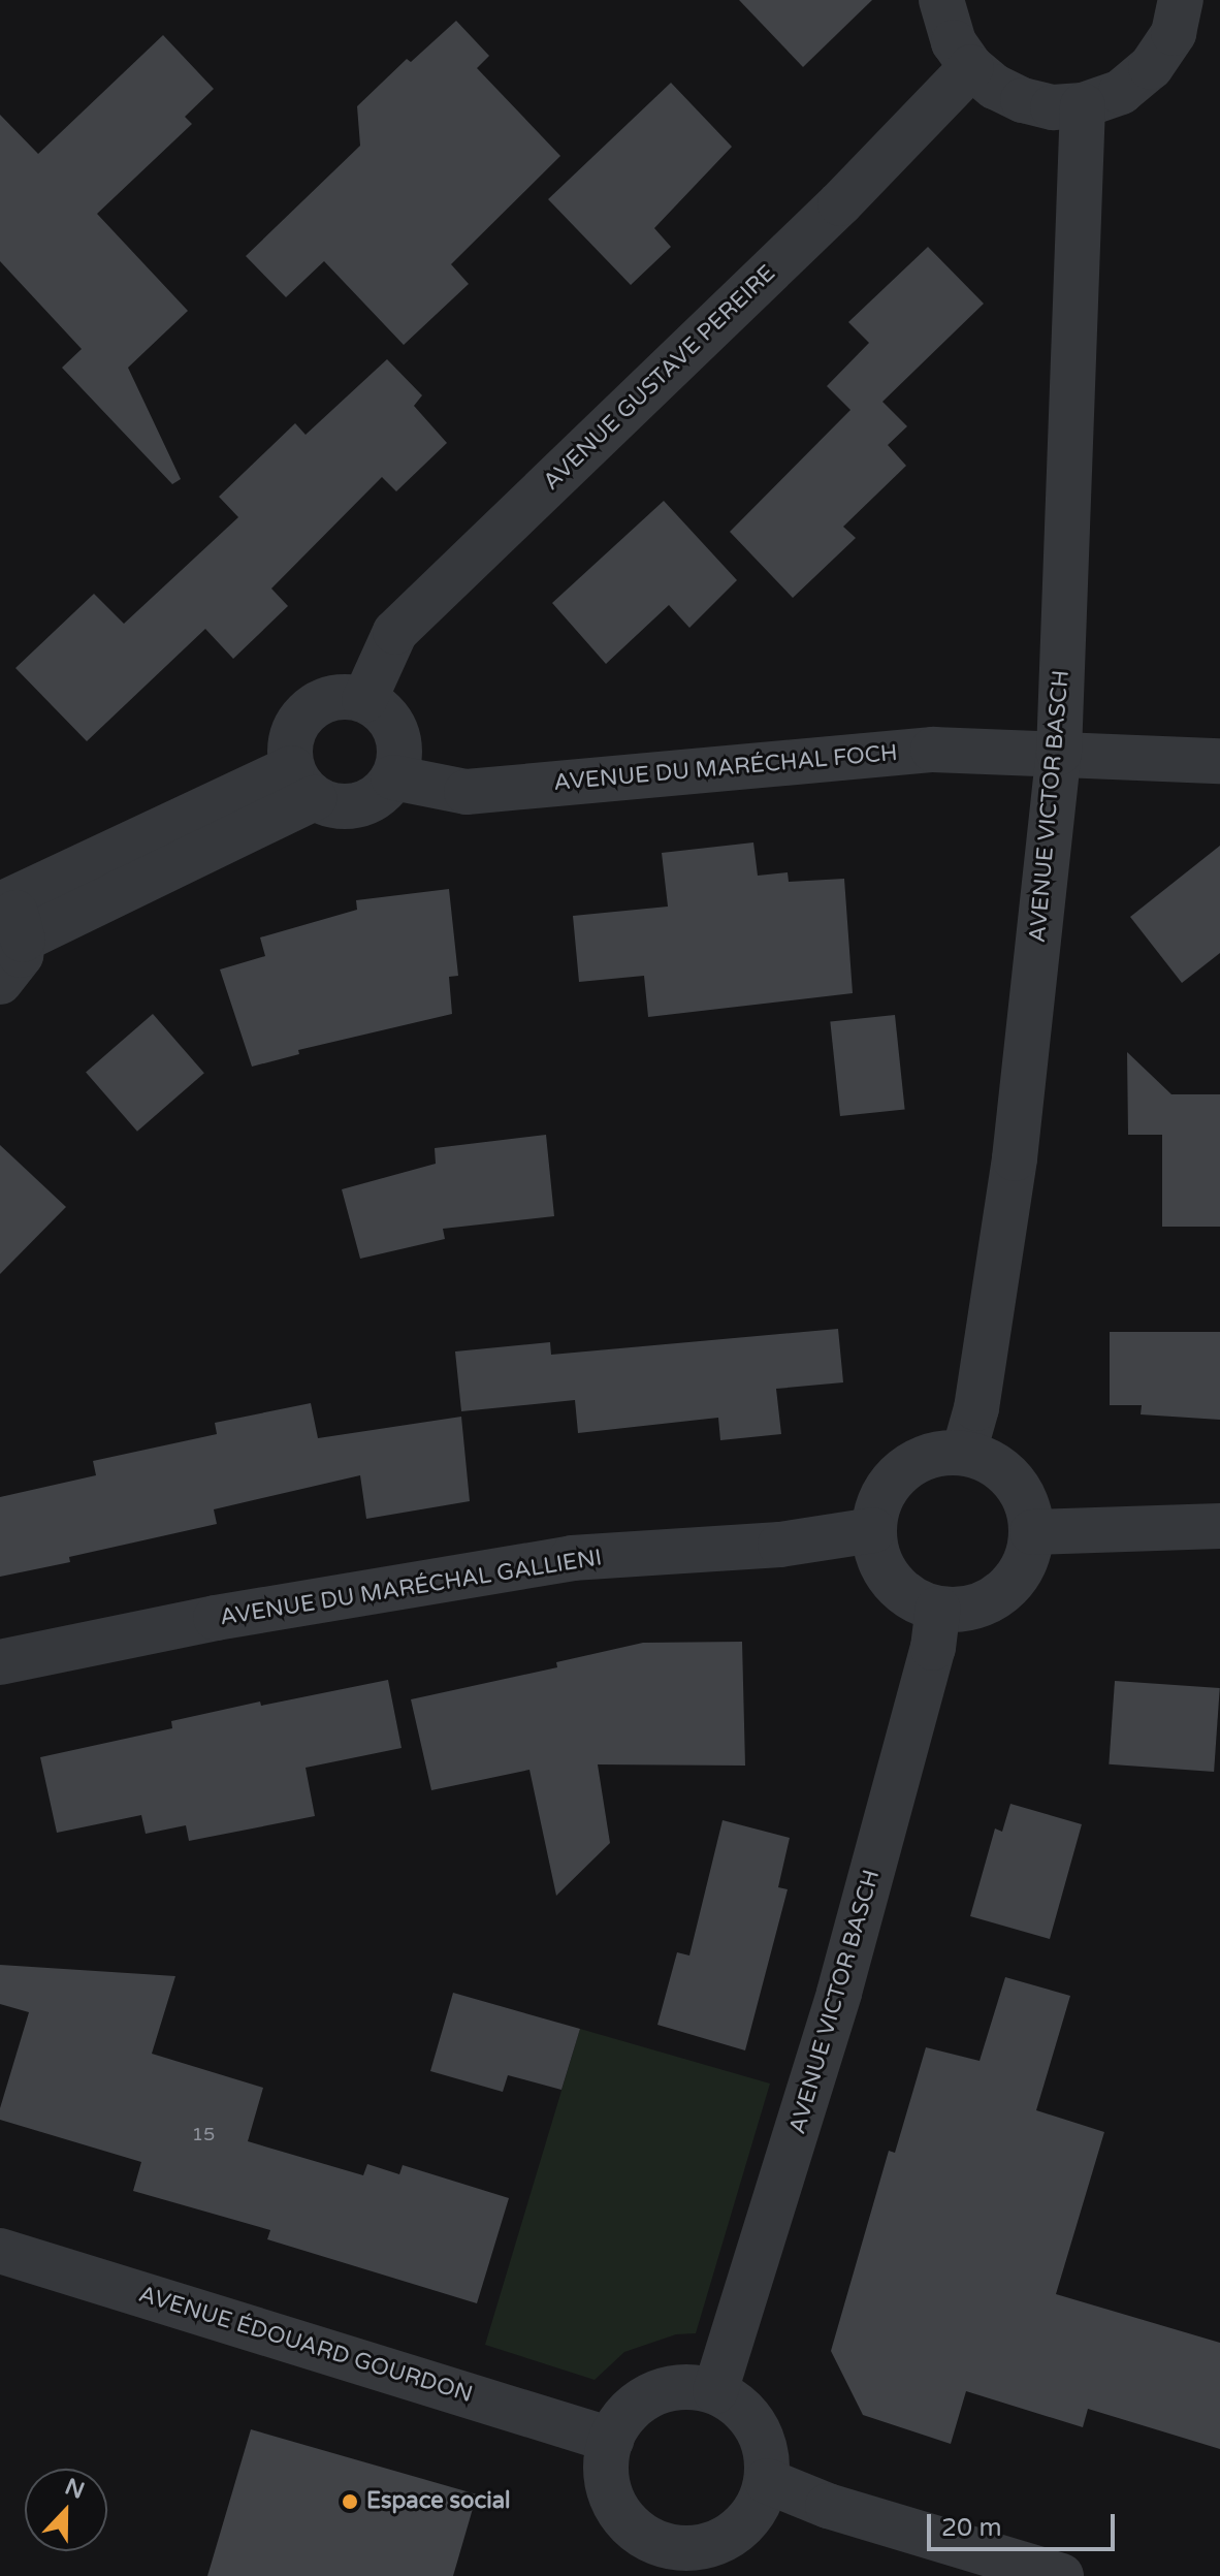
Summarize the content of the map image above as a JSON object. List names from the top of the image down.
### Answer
{
  "streets": {
    "street": [
      "AVENUE GUSTAVE PEREIRE",
      "AVENUE DU MARÉCHAL FOCH",
      "AVENUE VICTOR BASCH",
      "AVENUE DU MARÉCHAL GALLIENI",
      "AVENUE ÉDOUARD GOURDON"
    ]
  },
  "crossings": [
    ["AVENUE GUSTAVE PEREIRE", "AVENUE DU MARÉCHAL FOCH"],
    ["AVENUE DU MARÉCHAL FOCH", "AVENUE VICTOR BASCH"],
    ["AVENUE VICTOR BASCH", "AVENUE DU MARÉCHAL GALLIENI"],
    ["AVENUE VICTOR BASCH", "AVENUE ÉDOUARD GOURDON"]
  ],
  "places": ["Espace social"],
  "house_numbers": ["15"],
  "scale_bar": "20 m",
  "north": "top"
}
